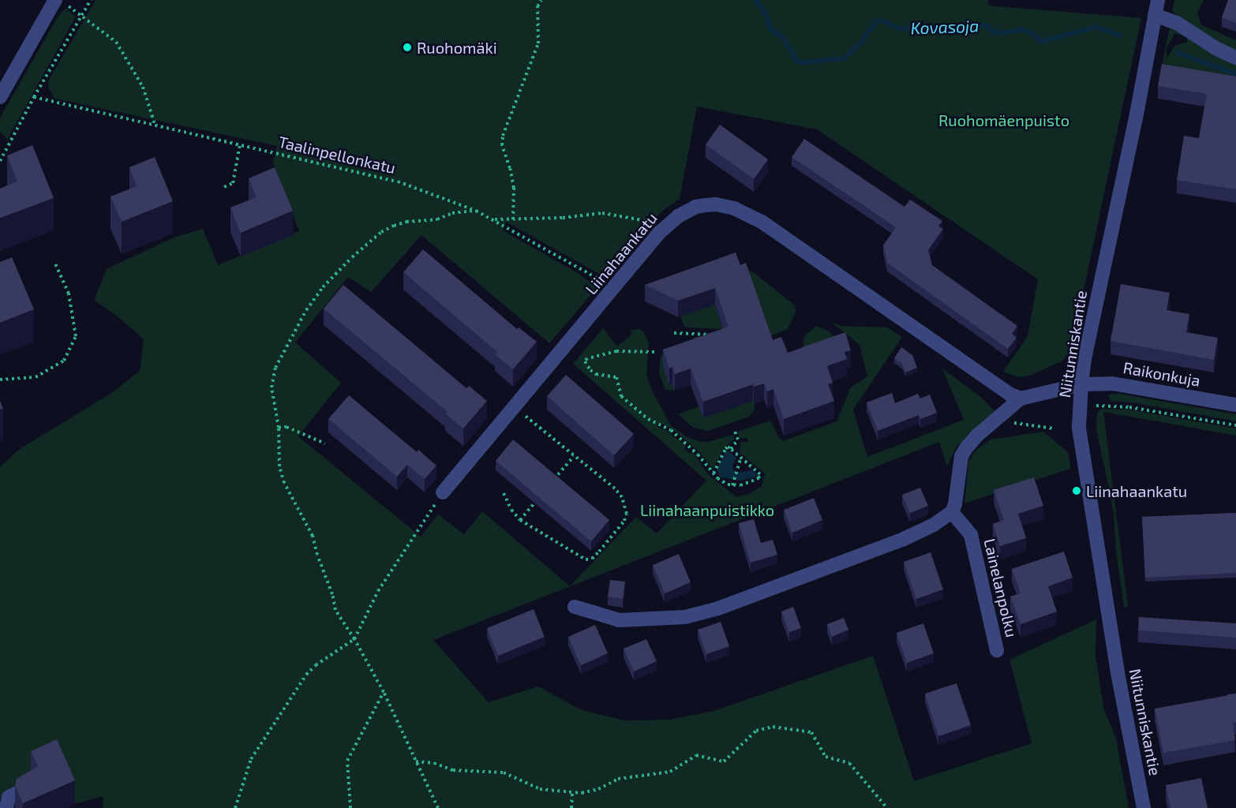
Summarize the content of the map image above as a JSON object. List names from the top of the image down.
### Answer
{
  "streets": {
    "street": [
      "Liinahaankatu",
      "Niitunniskantie",
      "Raikonkuja",
      "Lainelanpolku"
    ],
    "path": ["Taalinpellonkatu"]
  },
  "crossings": [
    ["Taalinpellonkatu", "Liinahaankatu"],
    ["Niitunniskantie", "Raikonkuja"]
  ],
  "water": ["Kovasoja"],
  "parks": ["Ruohomäenpuisto", "Liinahaanpuistikko"],
  "places": ["Ruohomäki", "Liinahaankatu"]
}
